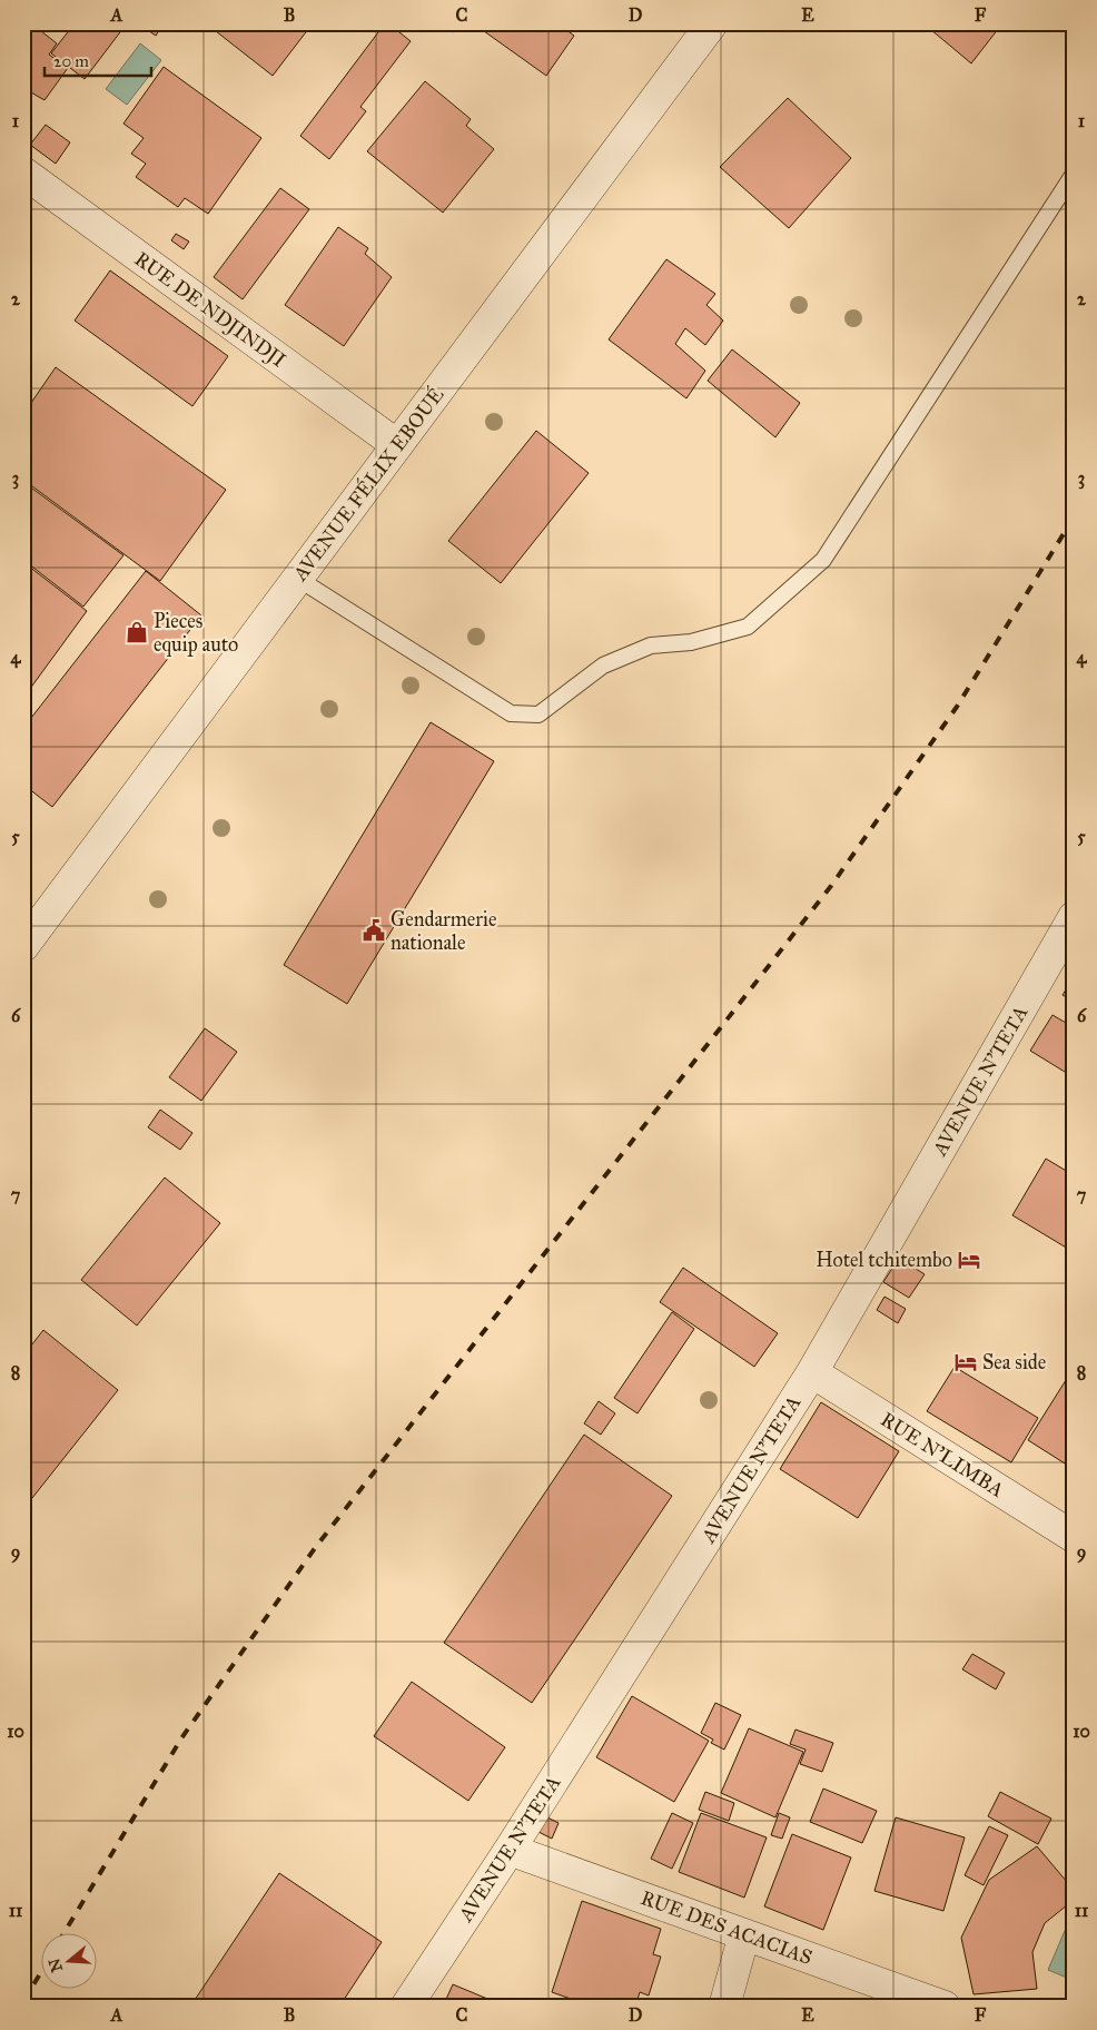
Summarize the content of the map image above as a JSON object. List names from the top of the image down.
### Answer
{
  "streets": {
    "street": [
      "RUE DE NDJINDJI",
      "AVENUE FÉLIX EBOUÉ",
      "AVENUE N'TETA",
      "RUE N'LIMBA",
      "RUE DES ACACIAS"
    ]
  },
  "crossings": [
    ["RUE DE NDJINDJI", "AVENUE FÉLIX EBOUÉ"],
    ["AVENUE N'TETA", "RUE N'LIMBA"],
    ["AVENUE N'TETA", "RUE DES ACACIAS"]
  ],
  "places": {
    "shop": ["Pieces equip auto"],
    "public building": ["Gendarmerie nationale"],
    "hotel": ["Hotel tchitembo", "Sea side"]
  },
  "scale_bar": "20 m",
  "north": "left",
  "grid": {
    "columns": [
      "A",
      "B",
      "C",
      "D",
      "E",
      "F"
    ],
    "rows": [
      "1",
      "2",
      "3",
      "4",
      "5",
      "6",
      "7",
      "8",
      "9",
      "10",
      "11"
    ]
  }
}
